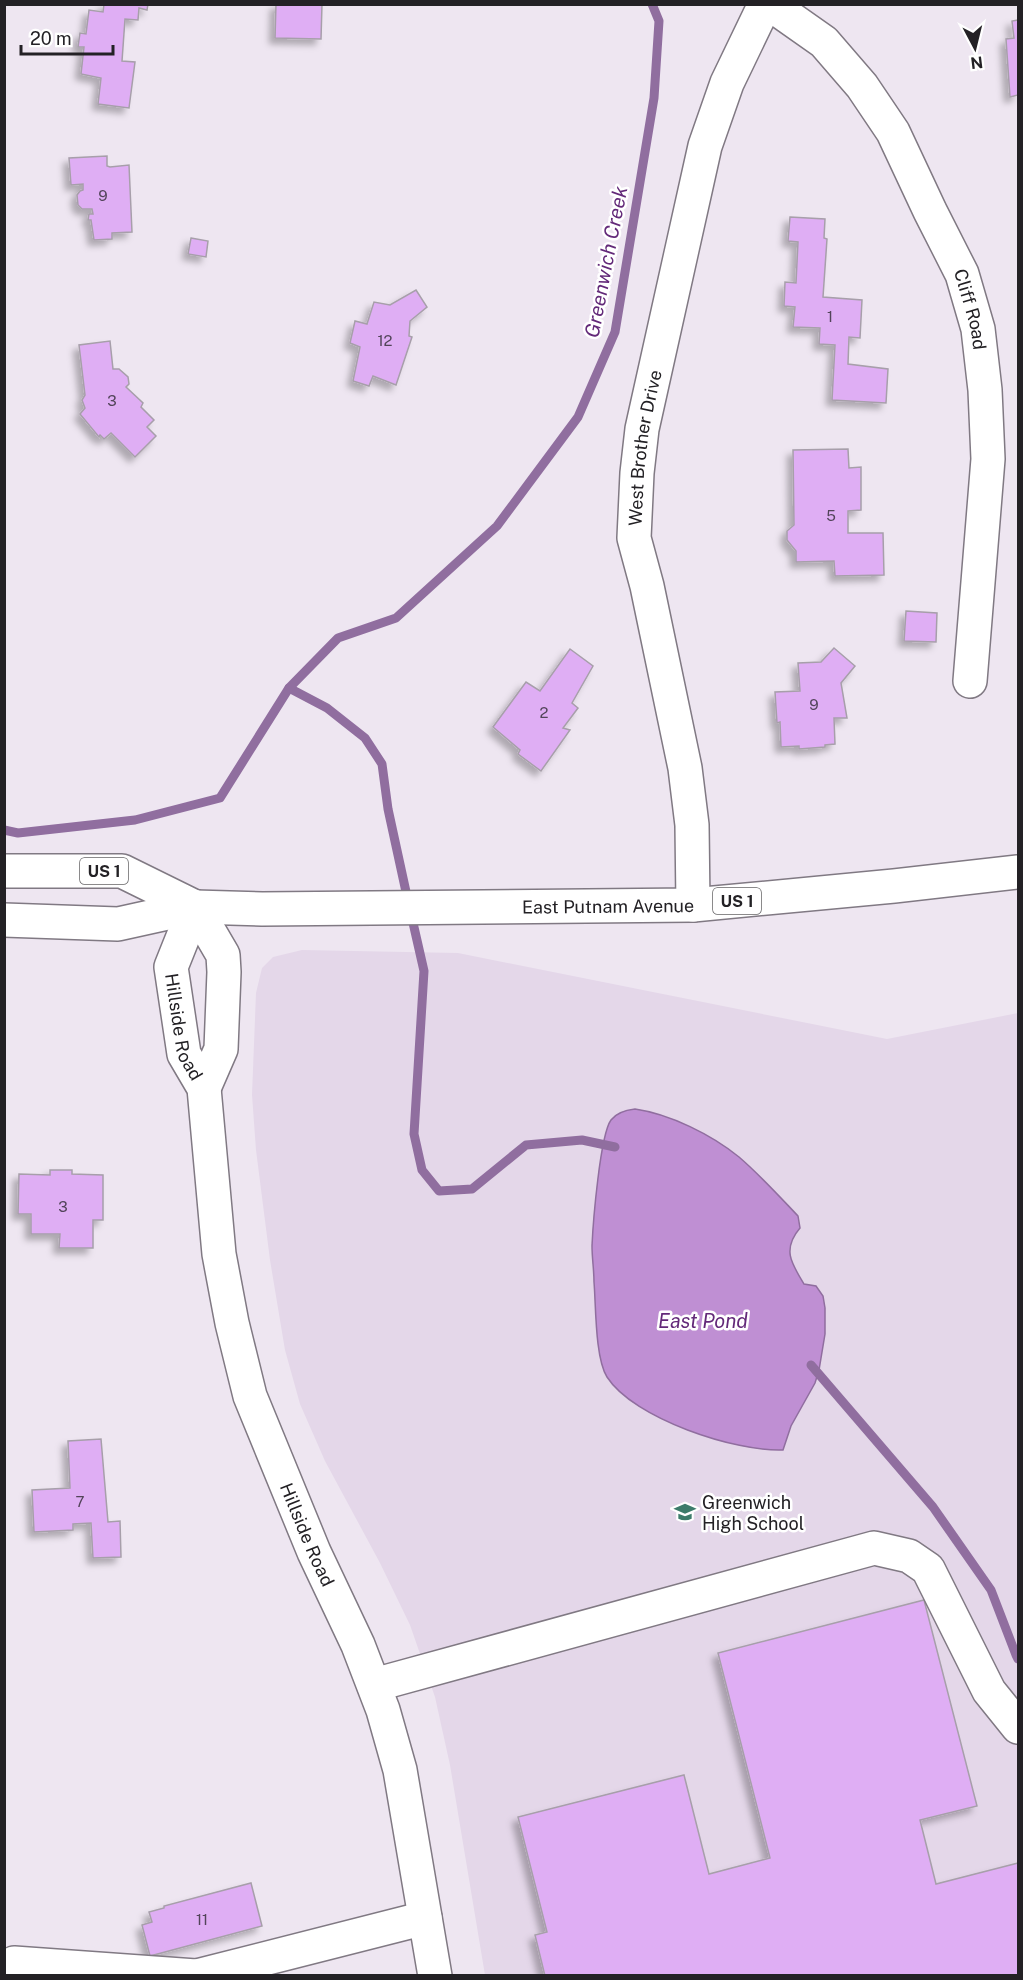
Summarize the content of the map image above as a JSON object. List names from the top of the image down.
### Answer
{
  "streets": {
    "street": [
      "Cliff Road",
      "West Brother Drive",
      "US 1",
      "East Putnam Avenue",
      "Hillside Road"
    ]
  },
  "crossings": [
    ["West Brother Drive", "East Putnam Avenue"],
    ["East Putnam Avenue", "Hillside Road"]
  ],
  "water": ["Greenwich Creek", "East Pond"],
  "places": {
    "school or university": ["Greenwich High School"]
  },
  "house_numbers": [
    "9",
    "1",
    "12",
    "3",
    "5",
    "9",
    "2",
    "3",
    "7",
    "11"
  ],
  "scale_bar": "20 m",
  "north": "bottom"
}
